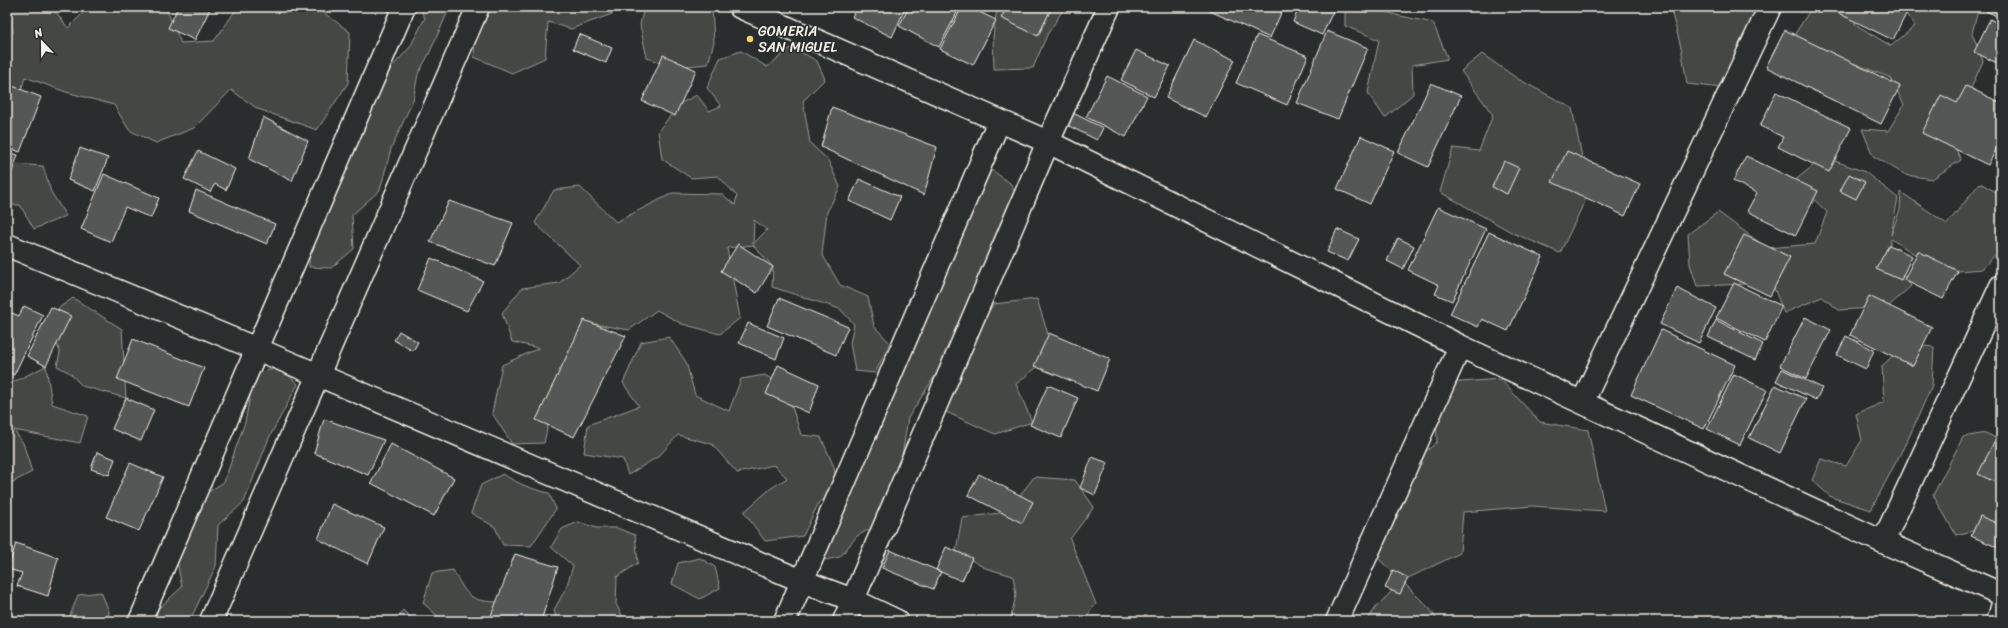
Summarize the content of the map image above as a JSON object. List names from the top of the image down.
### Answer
{
  "places": ["GOMERIA SAN MIGUEL"],
  "north": "top"
}
